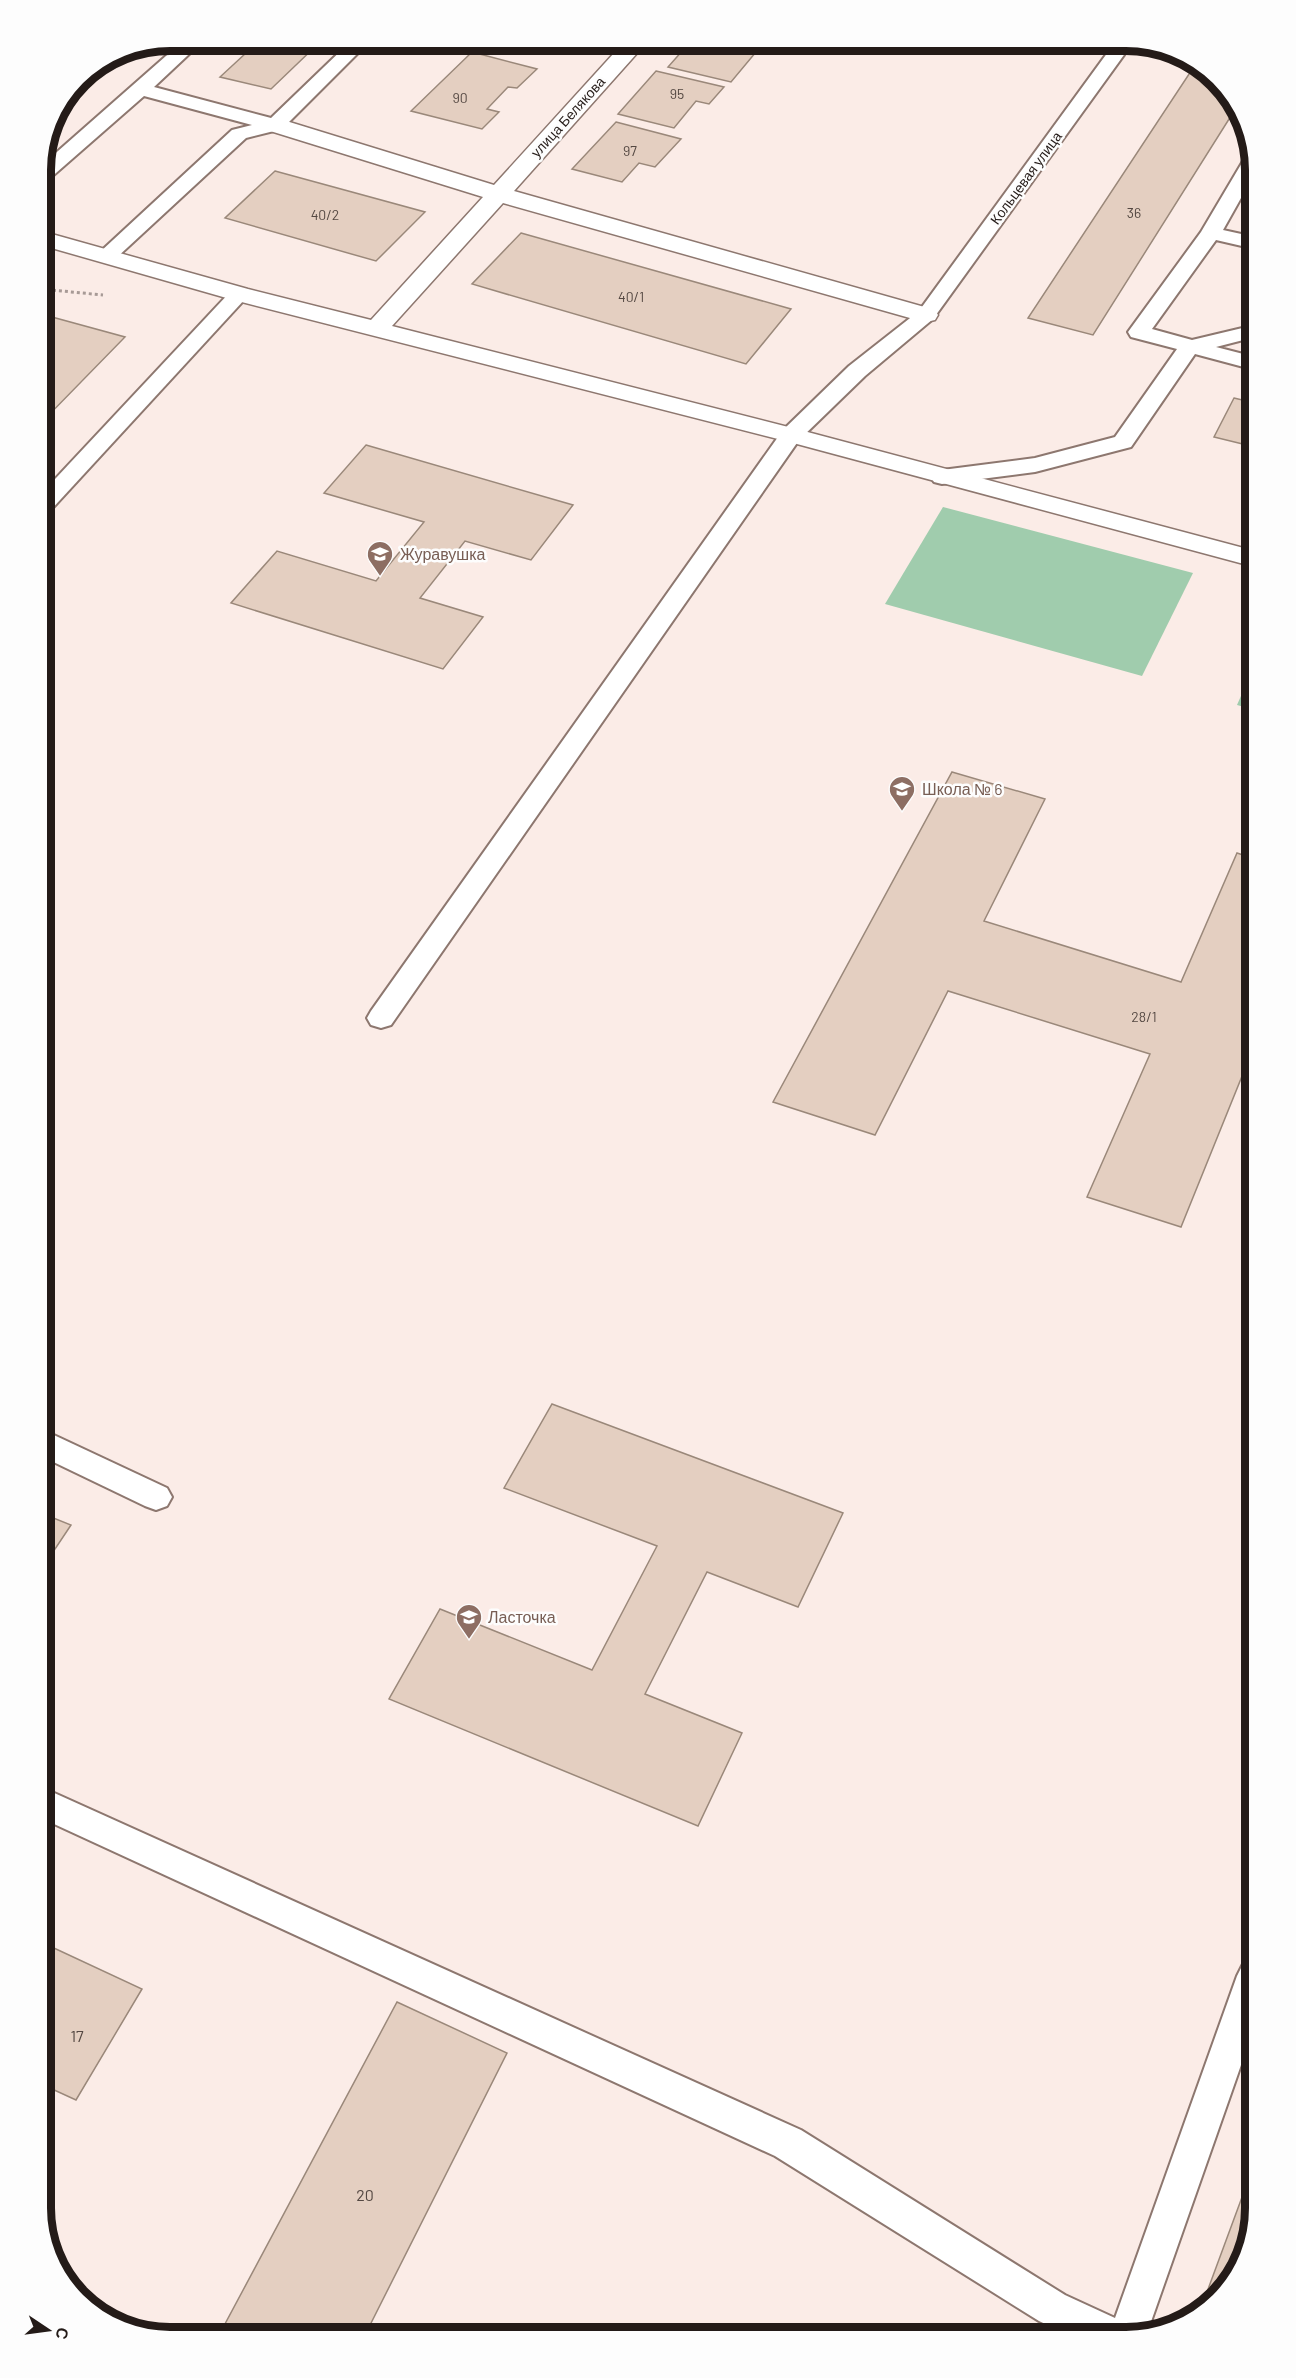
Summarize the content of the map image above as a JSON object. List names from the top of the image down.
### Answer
{
  "streets": {
    "street": ["улица Белякова"],
    "lane": ["Кольцевая улица"]
  },
  "places": {
    "school or university": ["Журавушка", "Школа № 6", "Ласточка"]
  },
  "house_numbers": [
    "95",
    "90",
    "97",
    "36",
    "40/2",
    "40/1",
    "28/1",
    "17",
    "20"
  ],
  "north": "right"
}
